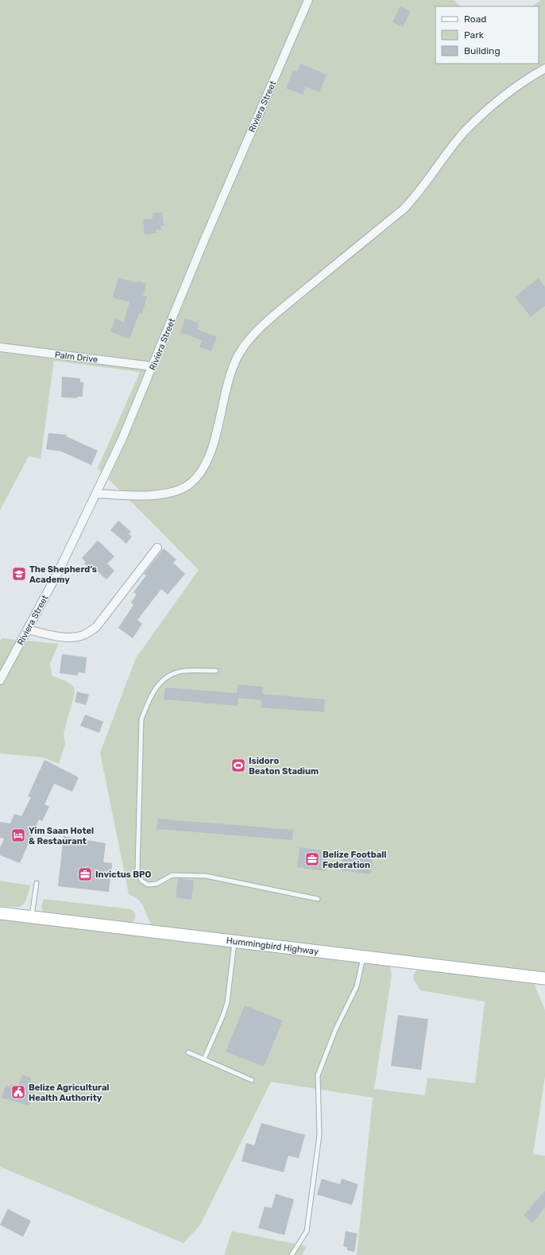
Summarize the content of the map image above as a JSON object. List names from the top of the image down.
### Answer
{
  "streets": {
    "main road": ["Hummingbird Highway"],
    "street": ["Riviera Street", "Palm Drive"]
  },
  "crossings": [
    ["Riviera Street", "Palm Drive"]
  ],
  "places": {
    "school or university": ["The Shepherd’s Academy"],
    "sports": ["Isidoro Beaton Stadium"],
    "hotel": ["Yim Saan Hotel & Restaurant"],
    "office": ["Belize Football Federation", "Invictus BPO"],
    "public building": ["Belize Agricultural Health Authority"]
  },
  "legend": ["Road", "Park", "Building"]
}
